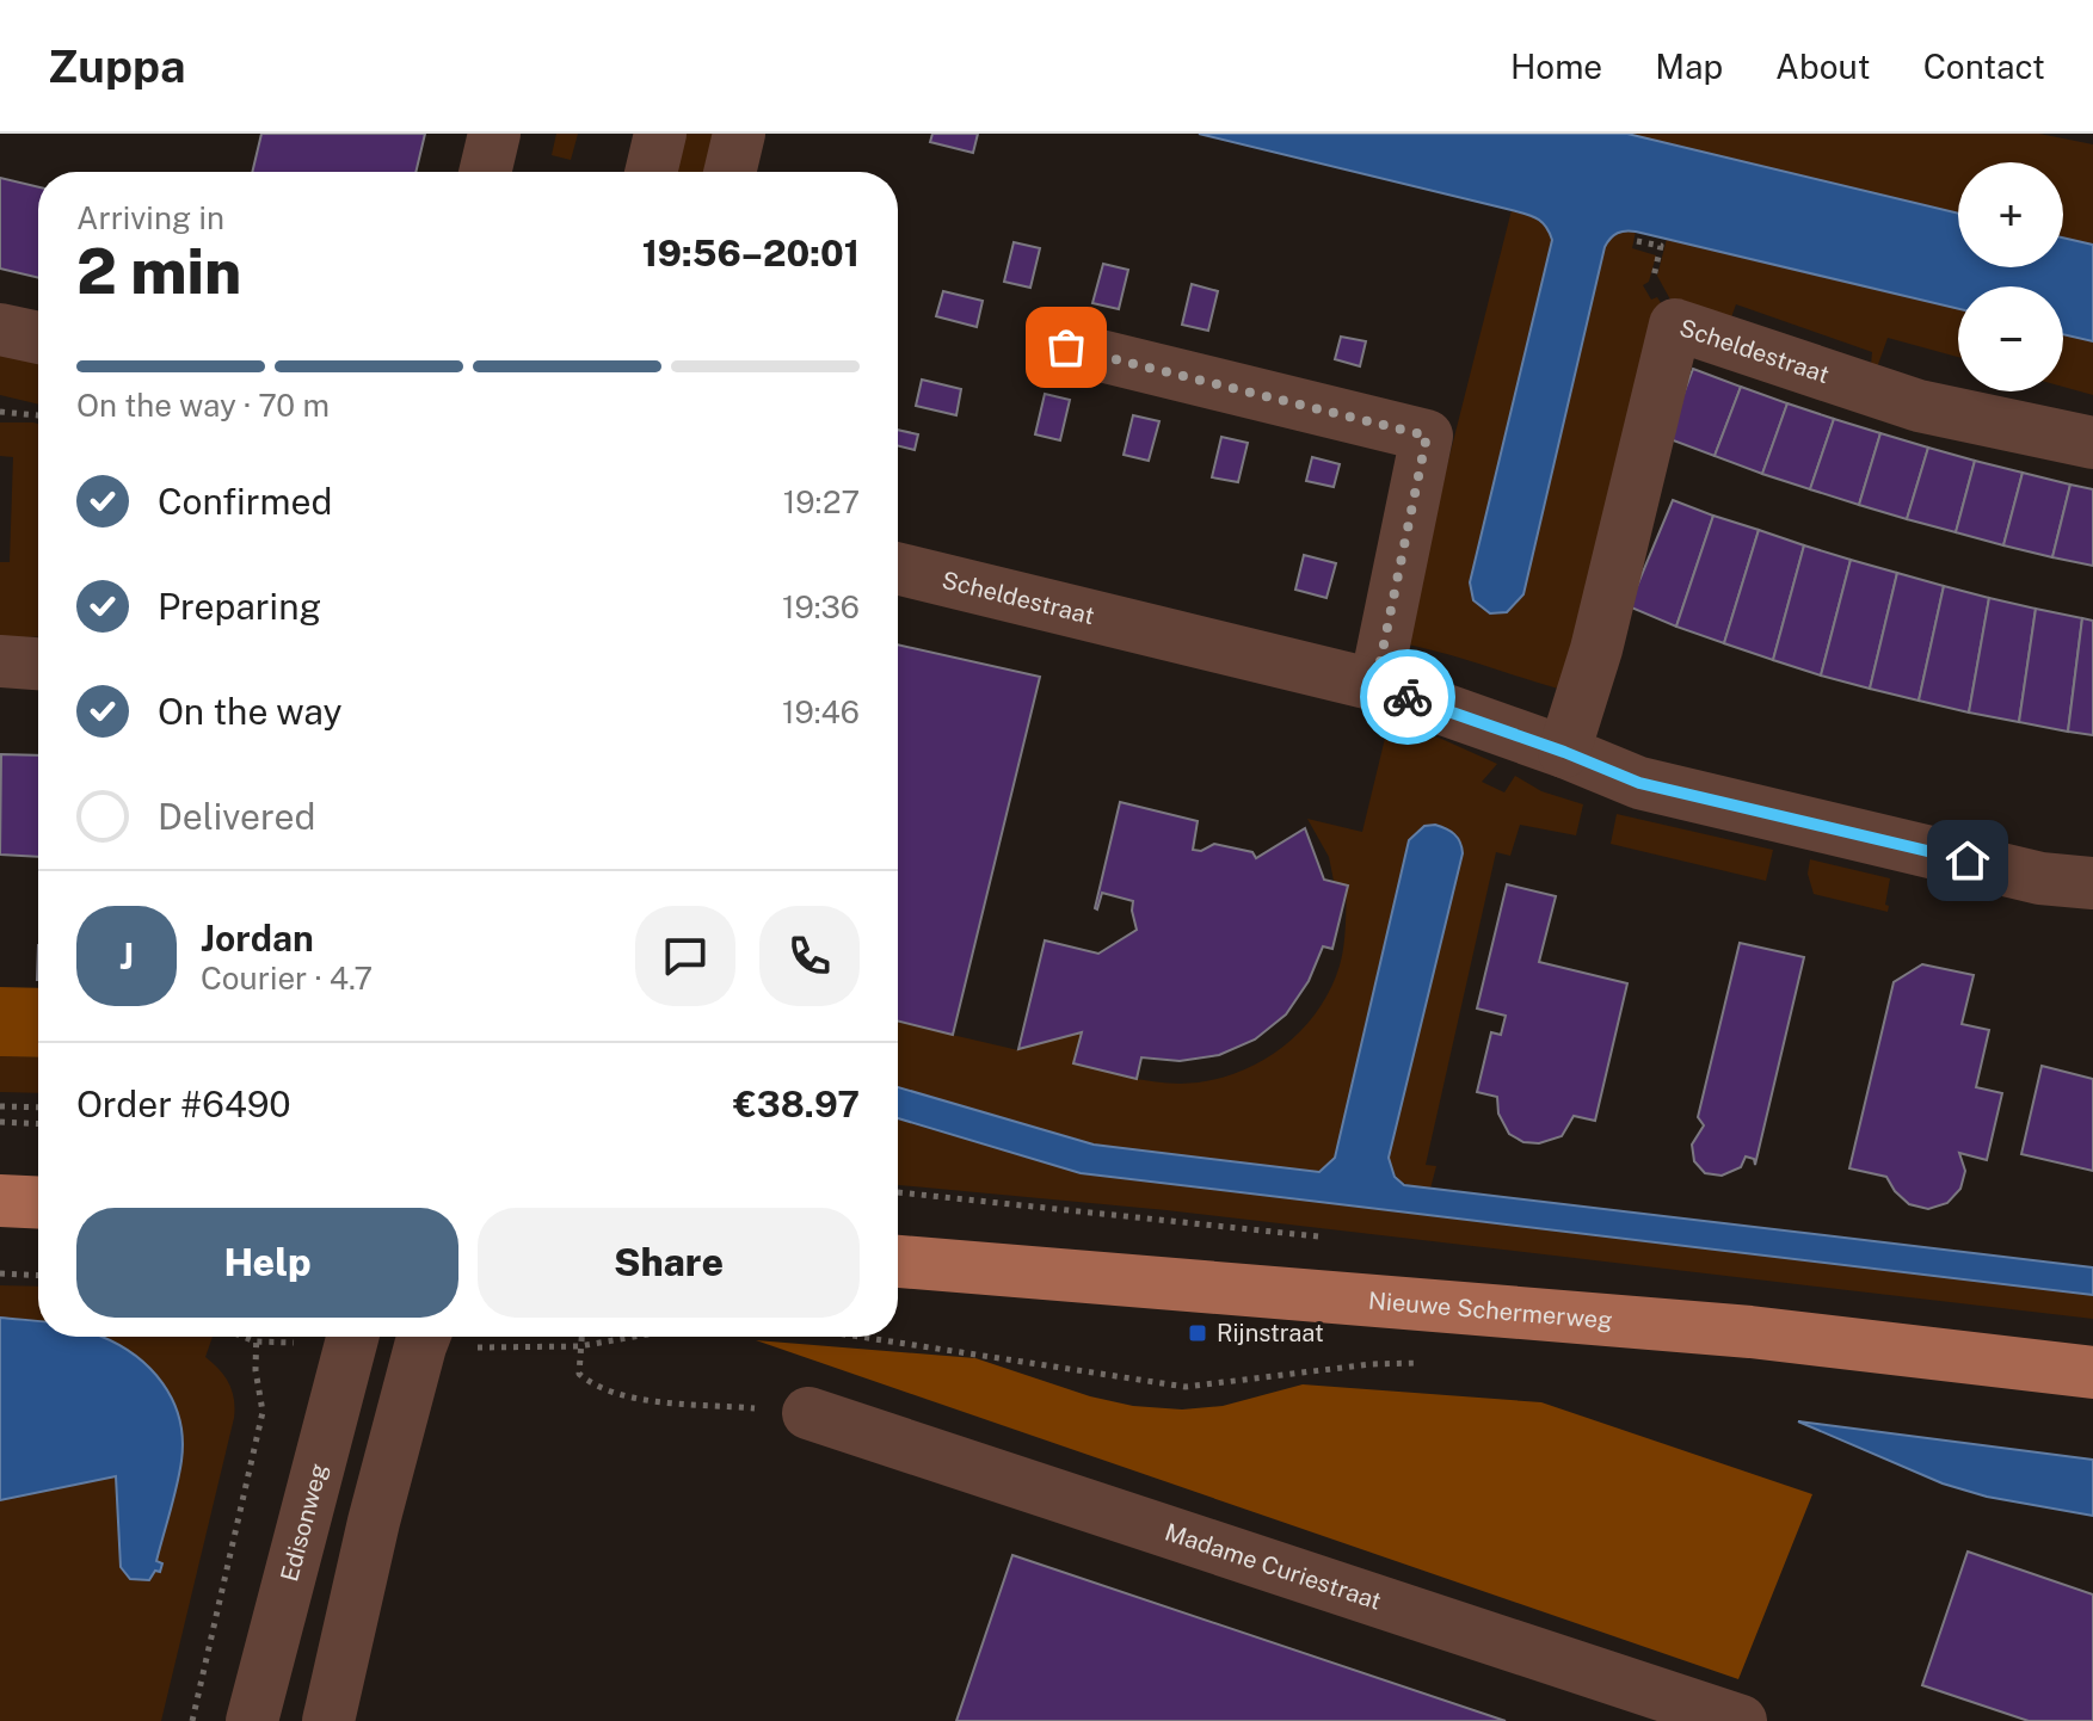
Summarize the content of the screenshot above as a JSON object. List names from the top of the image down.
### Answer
{
  "streets": {
    "main road": ["Nieuwe Schermerweg"],
    "street": ["Scheldestraat", "Edisonweg", "Madame Curiestraat"]
  },
  "places": {
    "transit": ["Rijnstraat"]
  },
  "page": {
    "header": "Zuppa",
    "nav": [
      "Home",
      "Map",
      "About",
      "Contact"
    ],
    "map_buttons": ["+", "−"],
    "heading": ["2 min", "Arriving in", "19:56–20:01"],
    "panel": [
      "Jordan",
      "Courier · 4.7",
      "Order #6490",
      "€38.97"
    ],
    "bar": "On the way · 70 m",
    "list": [
      ["Confirmed", "19:27"],
      ["Preparing", "19:36"],
      ["On the way", "19:46"],
      "Delivered"
    ],
    "round": "J",
    "buttons": ["Help", "Share"]
  }
}
